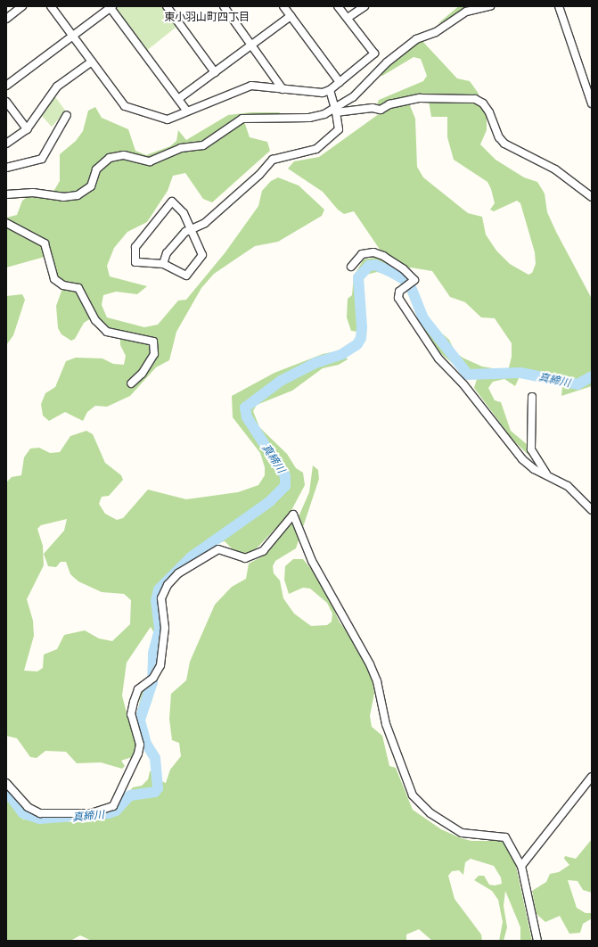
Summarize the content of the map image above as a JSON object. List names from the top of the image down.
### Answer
{
  "districts": ["東小羽山町四丁目"],
  "water": ["真締川"]
}
